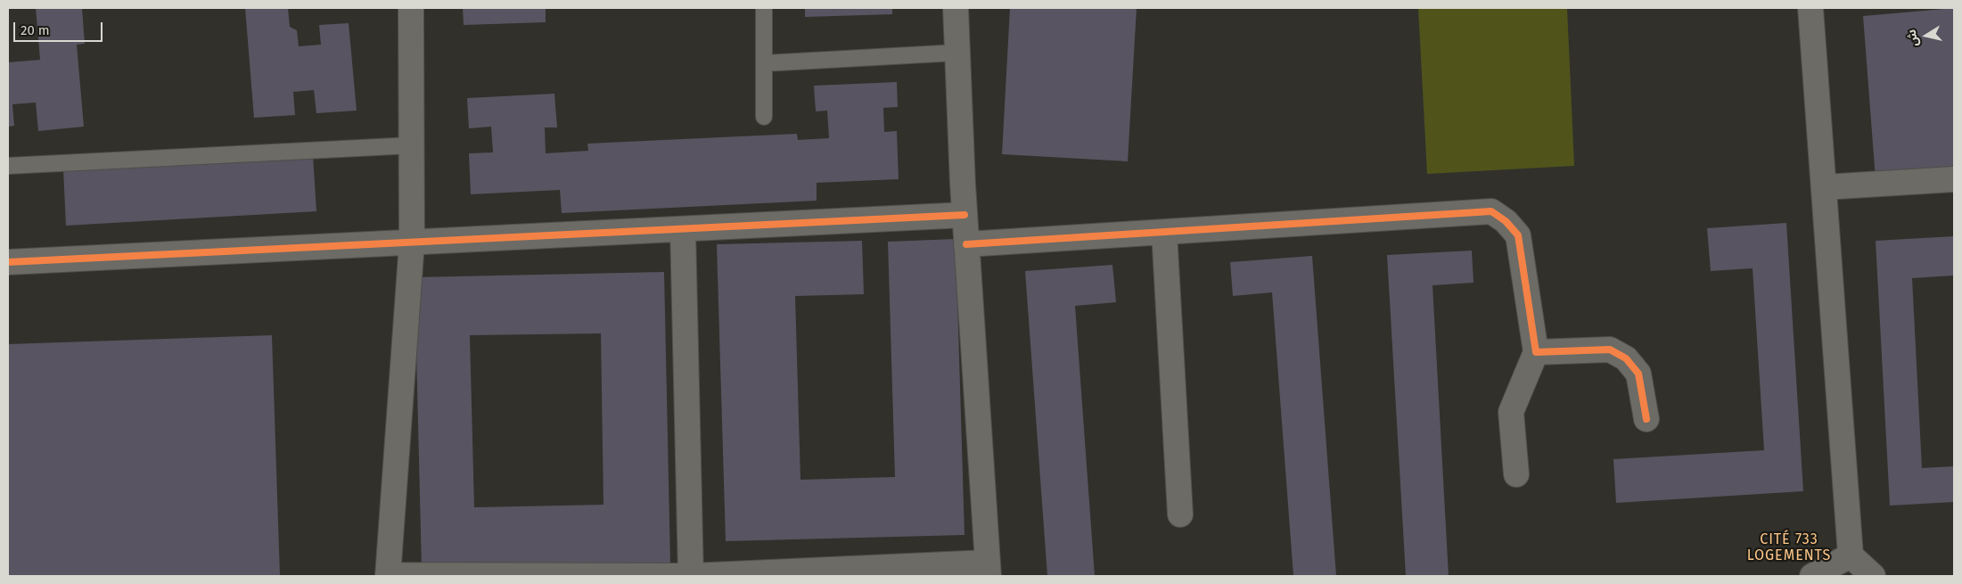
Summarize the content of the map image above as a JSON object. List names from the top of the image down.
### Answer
{
  "districts": ["CITÉ 733 LOGEMENTS"],
  "scale_bar": "20 m",
  "north": "left"
}
